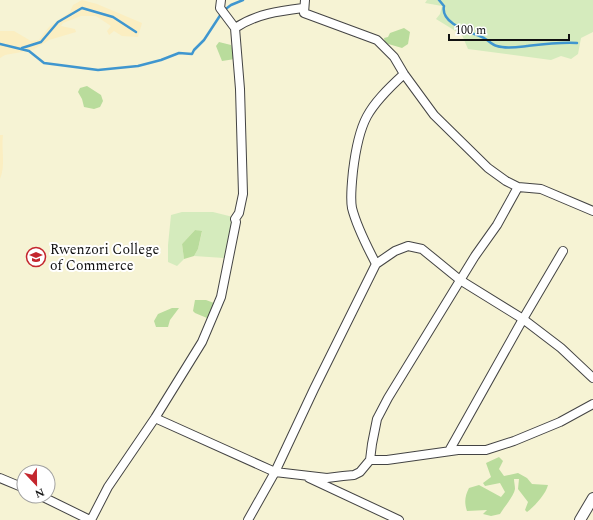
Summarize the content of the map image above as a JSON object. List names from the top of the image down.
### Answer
{
  "places": {
    "school or university": ["Rwenzori College of Commerce"]
  },
  "scale_bar": "100 m",
  "north": "bottom"
}
